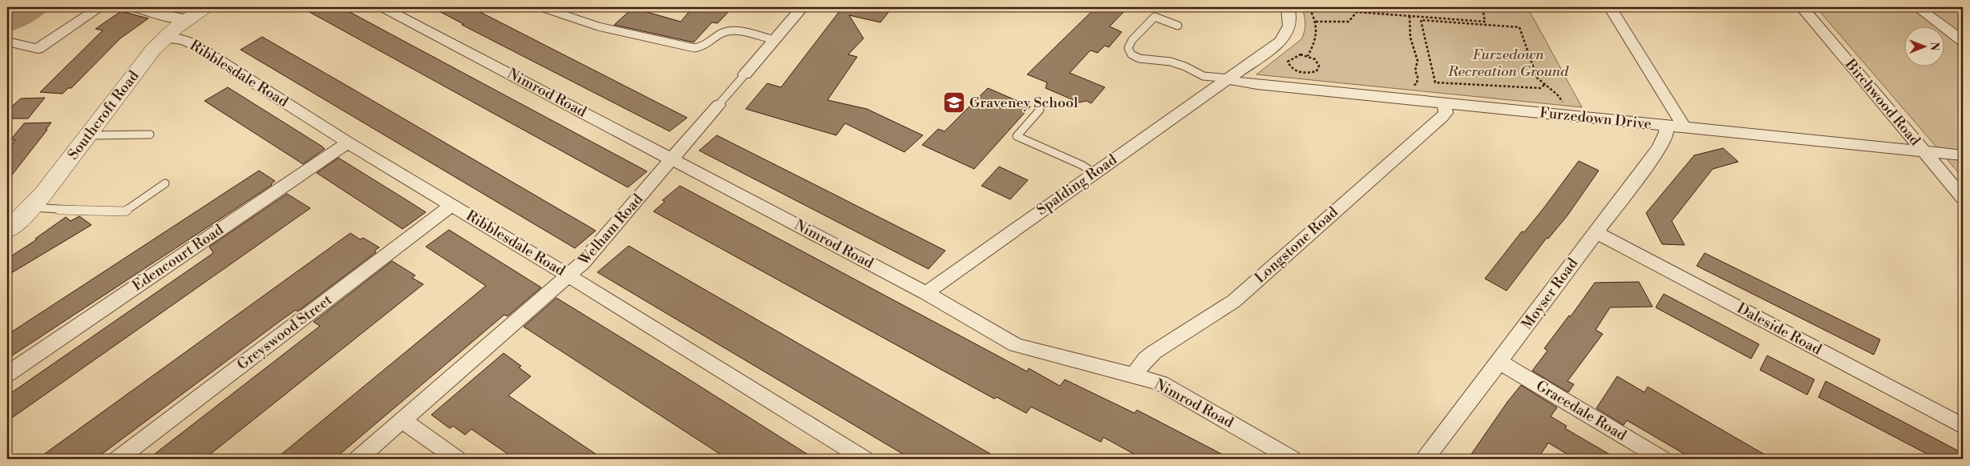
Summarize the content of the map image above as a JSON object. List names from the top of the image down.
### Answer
{
  "streets": {
    "street": [
      "Ribblesdale Road",
      "Nimrod Road",
      "Birchwood Road",
      "Southcroft Road",
      "Furzedown Drive",
      "Spalding Road",
      "Welham Road",
      "Longstone Road",
      "Edencourt Road",
      "Moyser Road",
      "Daleside Road",
      "Greyswood Street",
      "Gracedale Road"
    ]
  },
  "crossings": [
    ["Ribblesdale Road", "Southcroft Road"],
    ["Ribblesdale Road", "Welham Road"],
    ["Ribblesdale Road", "Edencourt Road"],
    ["Ribblesdale Road", "Greyswood Street"],
    ["Nimrod Road", "Spalding Road"],
    ["Nimrod Road", "Welham Road"],
    ["Nimrod Road", "Longstone Road"],
    ["Birchwood Road", "Furzedown Drive"],
    ["Furzedown Drive", "Spalding Road"],
    ["Furzedown Drive", "Longstone Road"],
    ["Furzedown Drive", "Moyser Road"],
    ["Moyser Road", "Daleside Road"],
    ["Moyser Road", "Gracedale Road"]
  ],
  "parks": ["Furzedown Recreation Ground"],
  "places": {
    "school or university": ["Graveney School"]
  },
  "north": "right"
}
